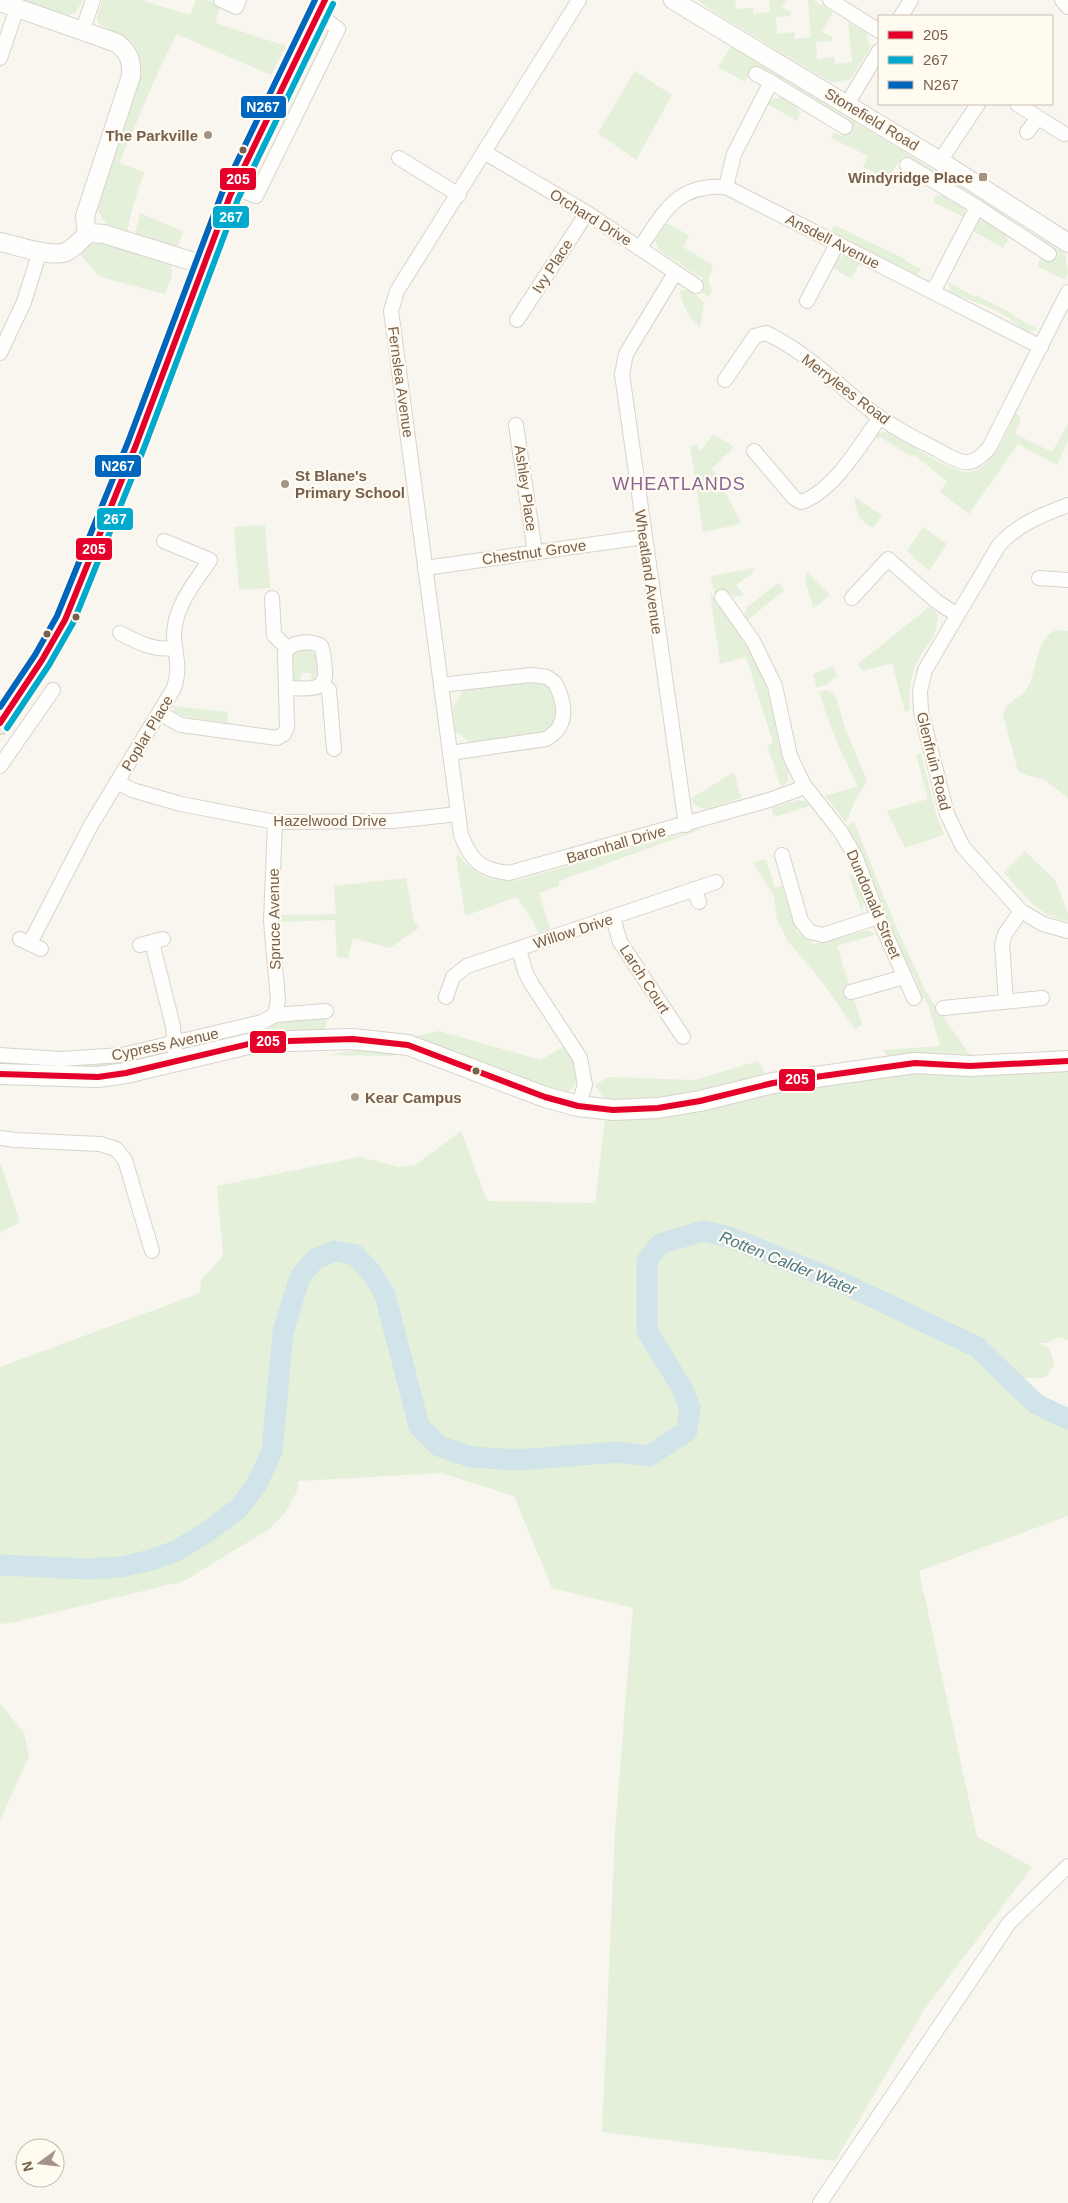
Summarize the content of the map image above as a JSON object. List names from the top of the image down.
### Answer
{
  "streets": {
    "street": [
      "Stonefield Road",
      "Orchard Drive",
      "Ansdell Avenue",
      "Ivy Place",
      "Fernslea Avenue",
      "Merrylees Road",
      "Ashley Place",
      "Chestnut Grove",
      "Wheatland Avenue",
      "Poplar Place",
      "Glenfruin Road",
      "Hazelwood Drive",
      "Baronhall Drive",
      "Dundonald Street",
      "Spruce Avenue",
      "Willow Drive",
      "Larch Court",
      "Cypress Avenue"
    ]
  },
  "crossings": [
    ["Orchard Drive", "Ansdell Avenue"],
    ["Orchard Drive", "Ivy Place"],
    ["Orchard Drive", "Fernslea Avenue"],
    ["Orchard Drive", "Wheatland Avenue"],
    ["Ansdell Avenue", "Merrylees Road"],
    ["Fernslea Avenue", "Chestnut Grove"],
    ["Fernslea Avenue", "Hazelwood Drive"],
    ["Fernslea Avenue", "Baronhall Drive"],
    ["Ashley Place", "Chestnut Grove"],
    ["Chestnut Grove", "Wheatland Avenue"],
    ["Wheatland Avenue", "Baronhall Drive"],
    ["Poplar Place", "Hazelwood Drive"],
    ["Hazelwood Drive", "Baronhall Drive"],
    ["Hazelwood Drive", "Spruce Avenue"],
    ["Baronhall Drive", "Dundonald Street"],
    ["Spruce Avenue", "Cypress Avenue"],
    ["Willow Drive", "Larch Court"]
  ],
  "districts": ["WHEATLANDS"],
  "water": ["Rotten Calder Water"],
  "places": {
    "other": ["The Parkville", "St Blane's Primary School", "Kear Campus"],
    "transit": ["Windyridge Place"]
  },
  "lines": ["transit line 205", "transit line N267", "transit line 267"],
  "legend": ["205", "267", "N267"],
  "north": "left"
}
